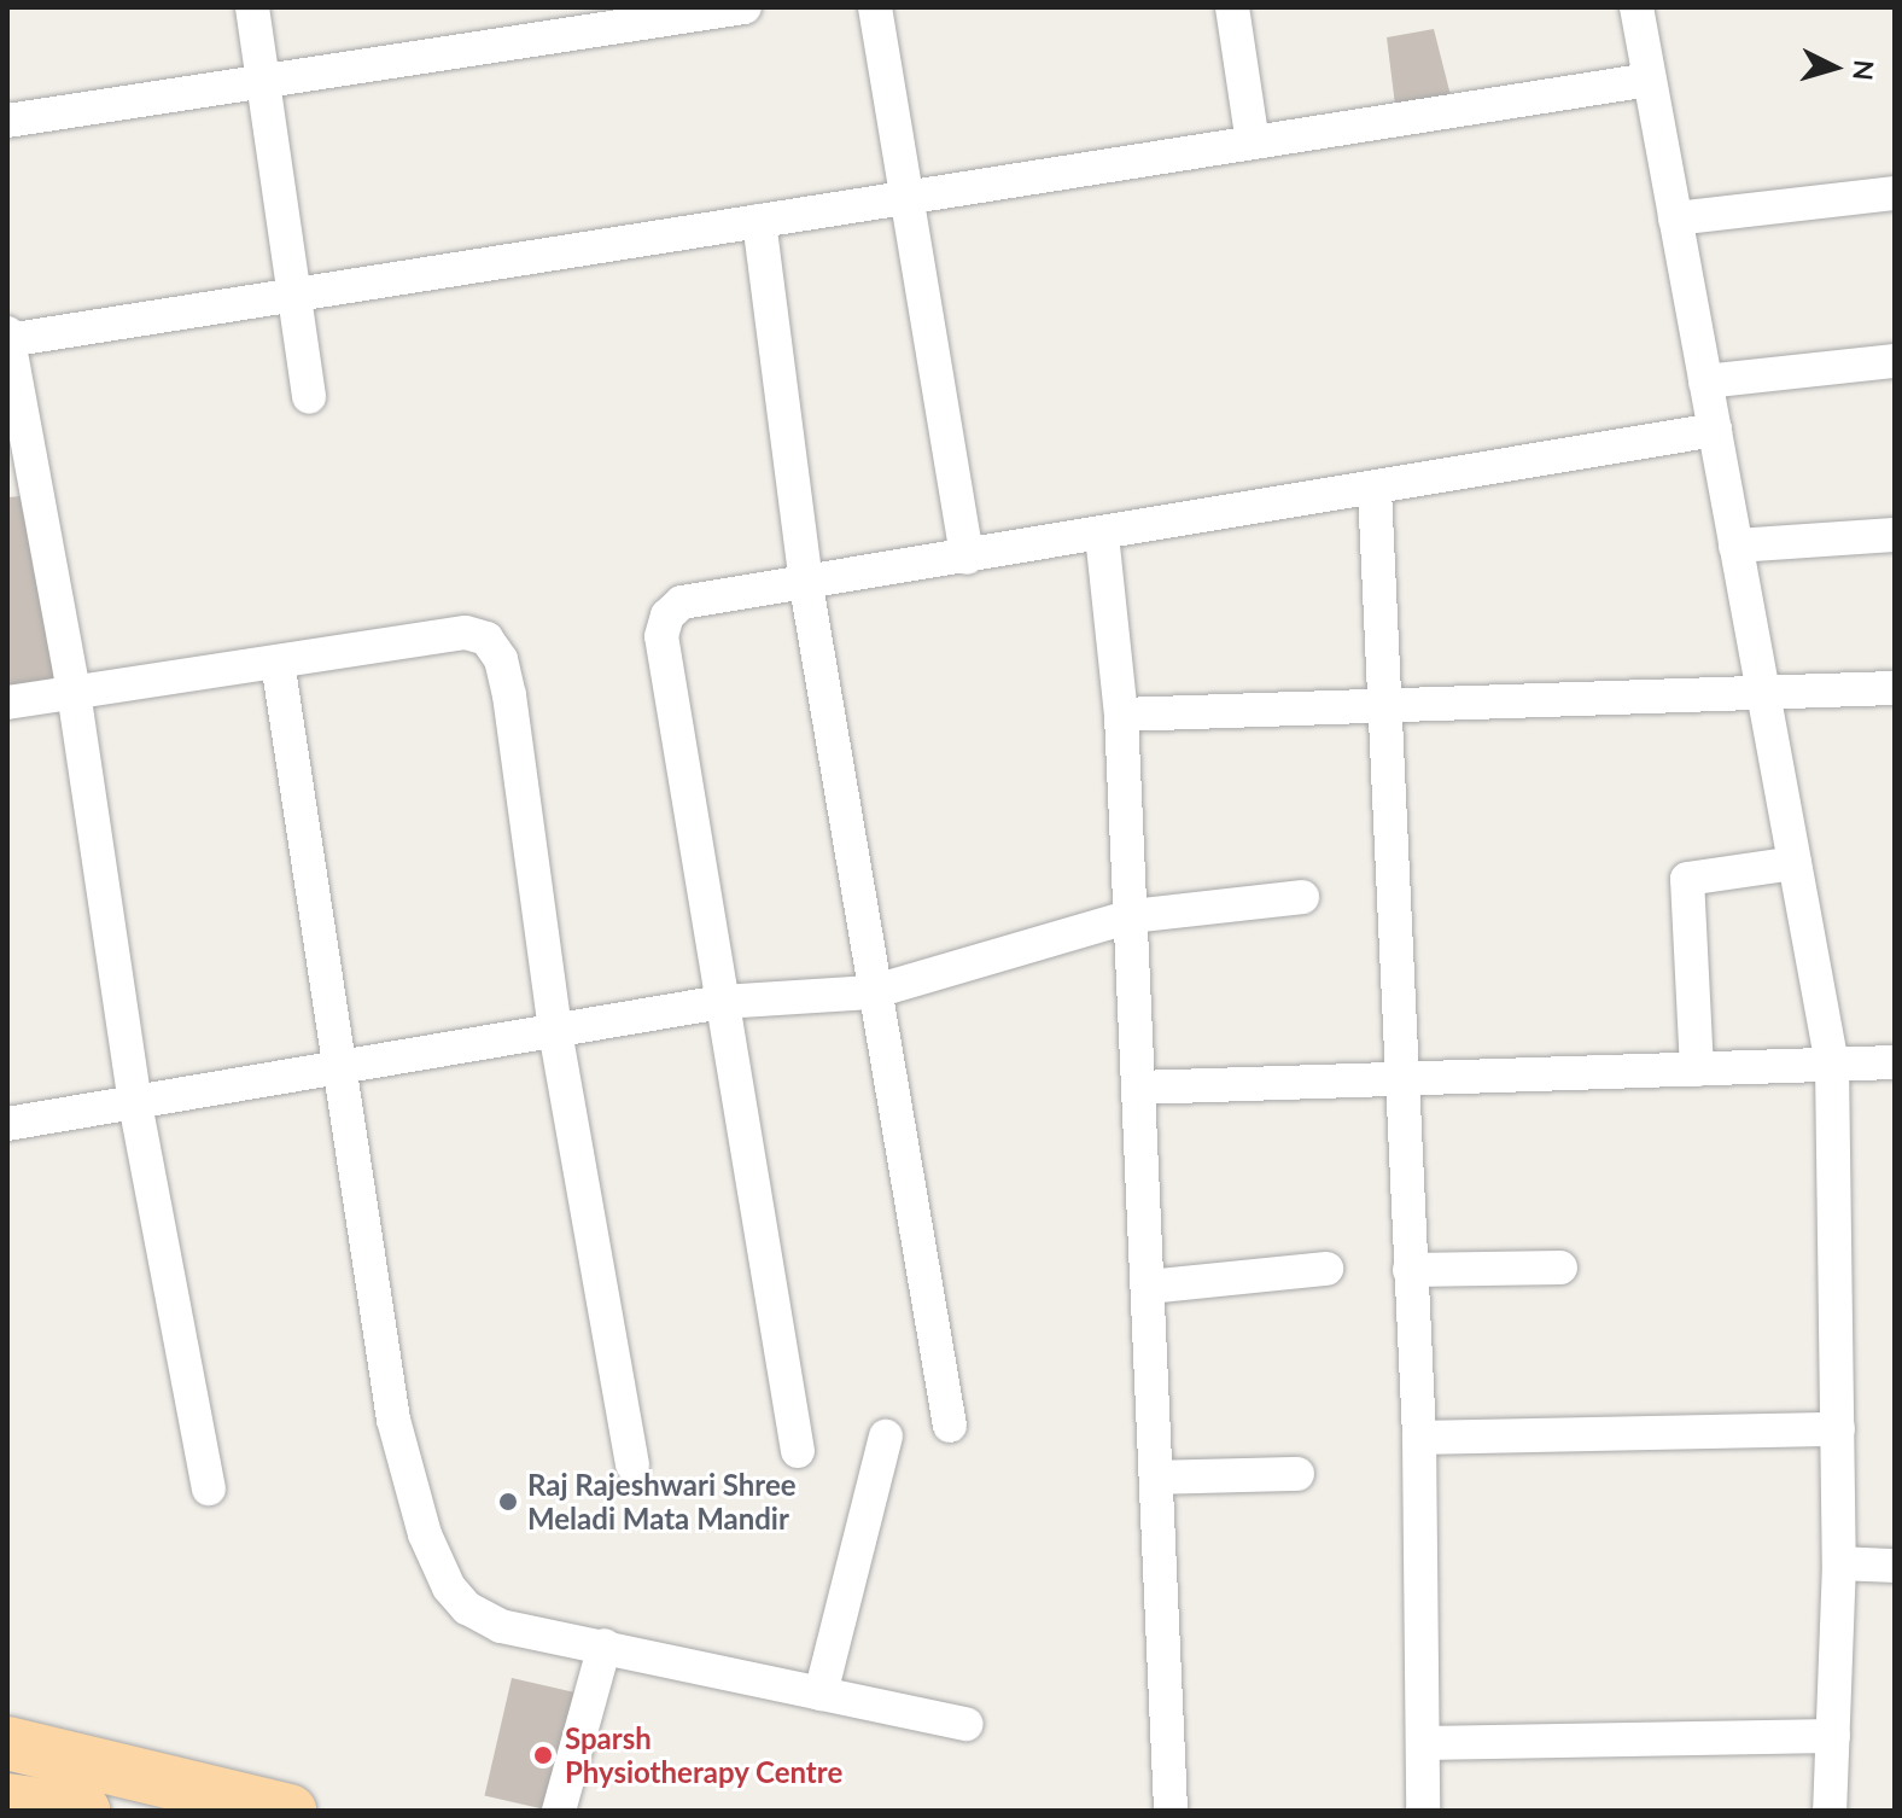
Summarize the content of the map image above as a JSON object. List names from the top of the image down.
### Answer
{
  "places": ["Raj Rajeshwari Shree Meladi Mata Mandir", "Sparsh Physiotherapy Centre"],
  "north": "right"
}
